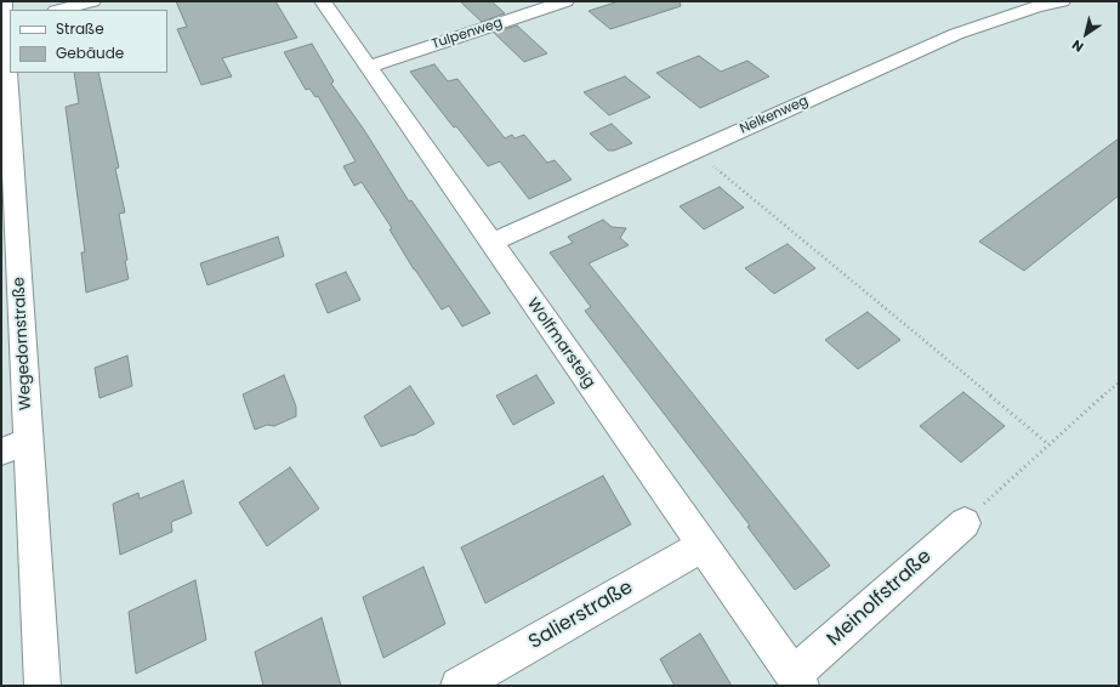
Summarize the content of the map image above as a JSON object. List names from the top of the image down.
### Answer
{
  "streets": {
    "street": [
      "Tulpenweg",
      "Nelkenweg",
      "Wegedornstraße",
      "Wolfmarsteig",
      "Meinolfstraße",
      "Salierstraße"
    ]
  },
  "crossings": [
    ["Tulpenweg", "Wolfmarsteig"],
    ["Nelkenweg", "Wolfmarsteig"],
    ["Wolfmarsteig", "Meinolfstraße"],
    ["Wolfmarsteig", "Salierstraße"]
  ],
  "legend": ["Straße", "Gebäude"],
  "north": "bottom left"
}
